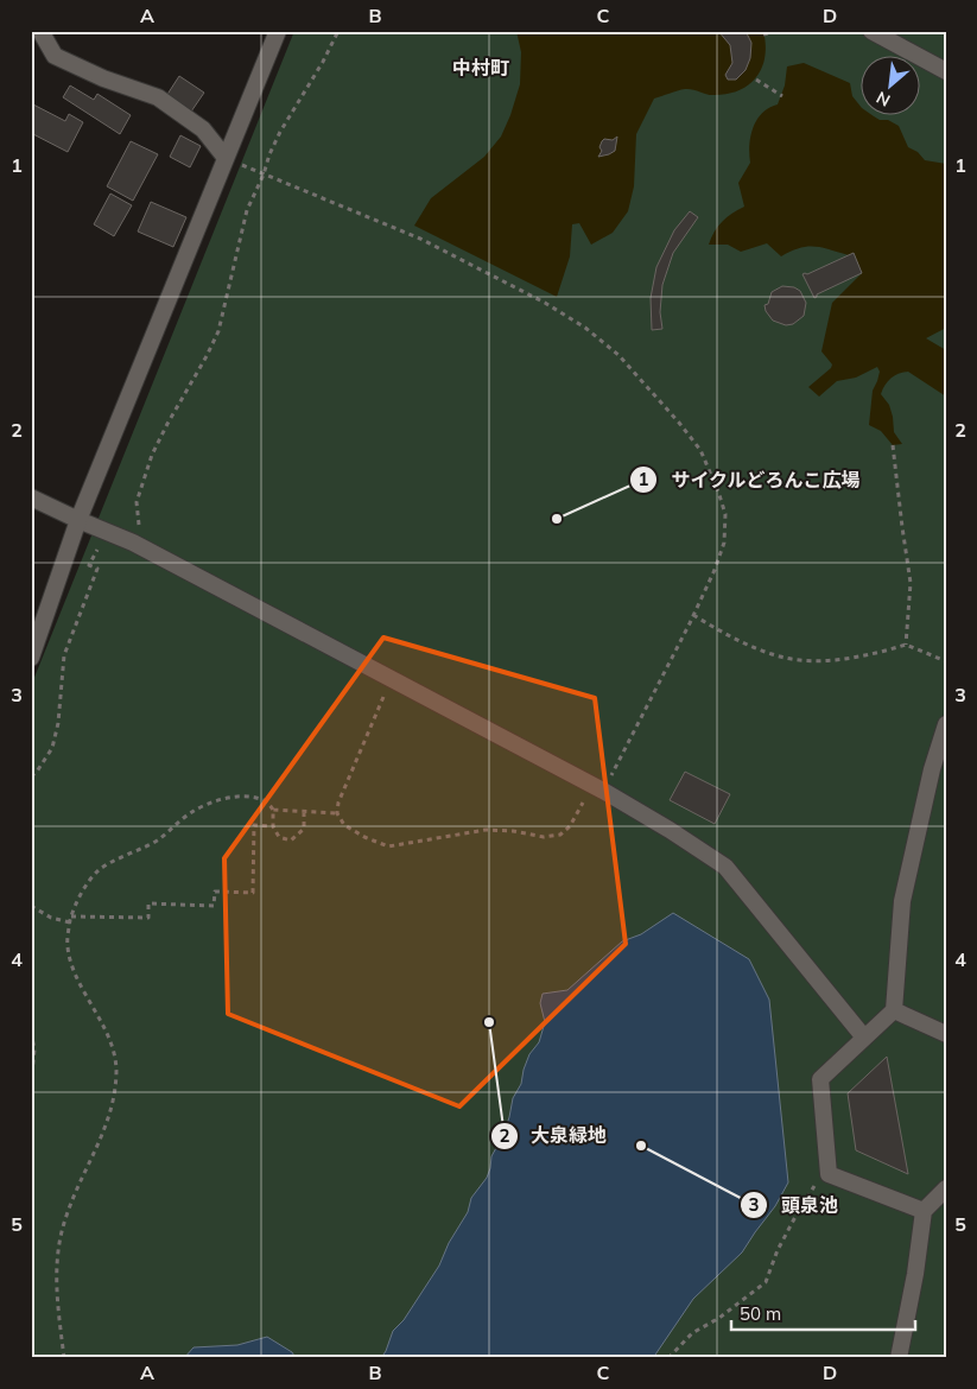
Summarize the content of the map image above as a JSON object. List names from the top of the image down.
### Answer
{
  "districts": ["中村町"],
  "places": ["サイクルどろんこ広場", "大泉緑地", "頭泉池"],
  "scale_bar": "50 m",
  "north": "bottom left",
  "grid": {
    "columns": [
      "A",
      "B",
      "C",
      "D"
    ],
    "rows": [
      "1",
      "2",
      "3",
      "4",
      "5"
    ]
  }
}
